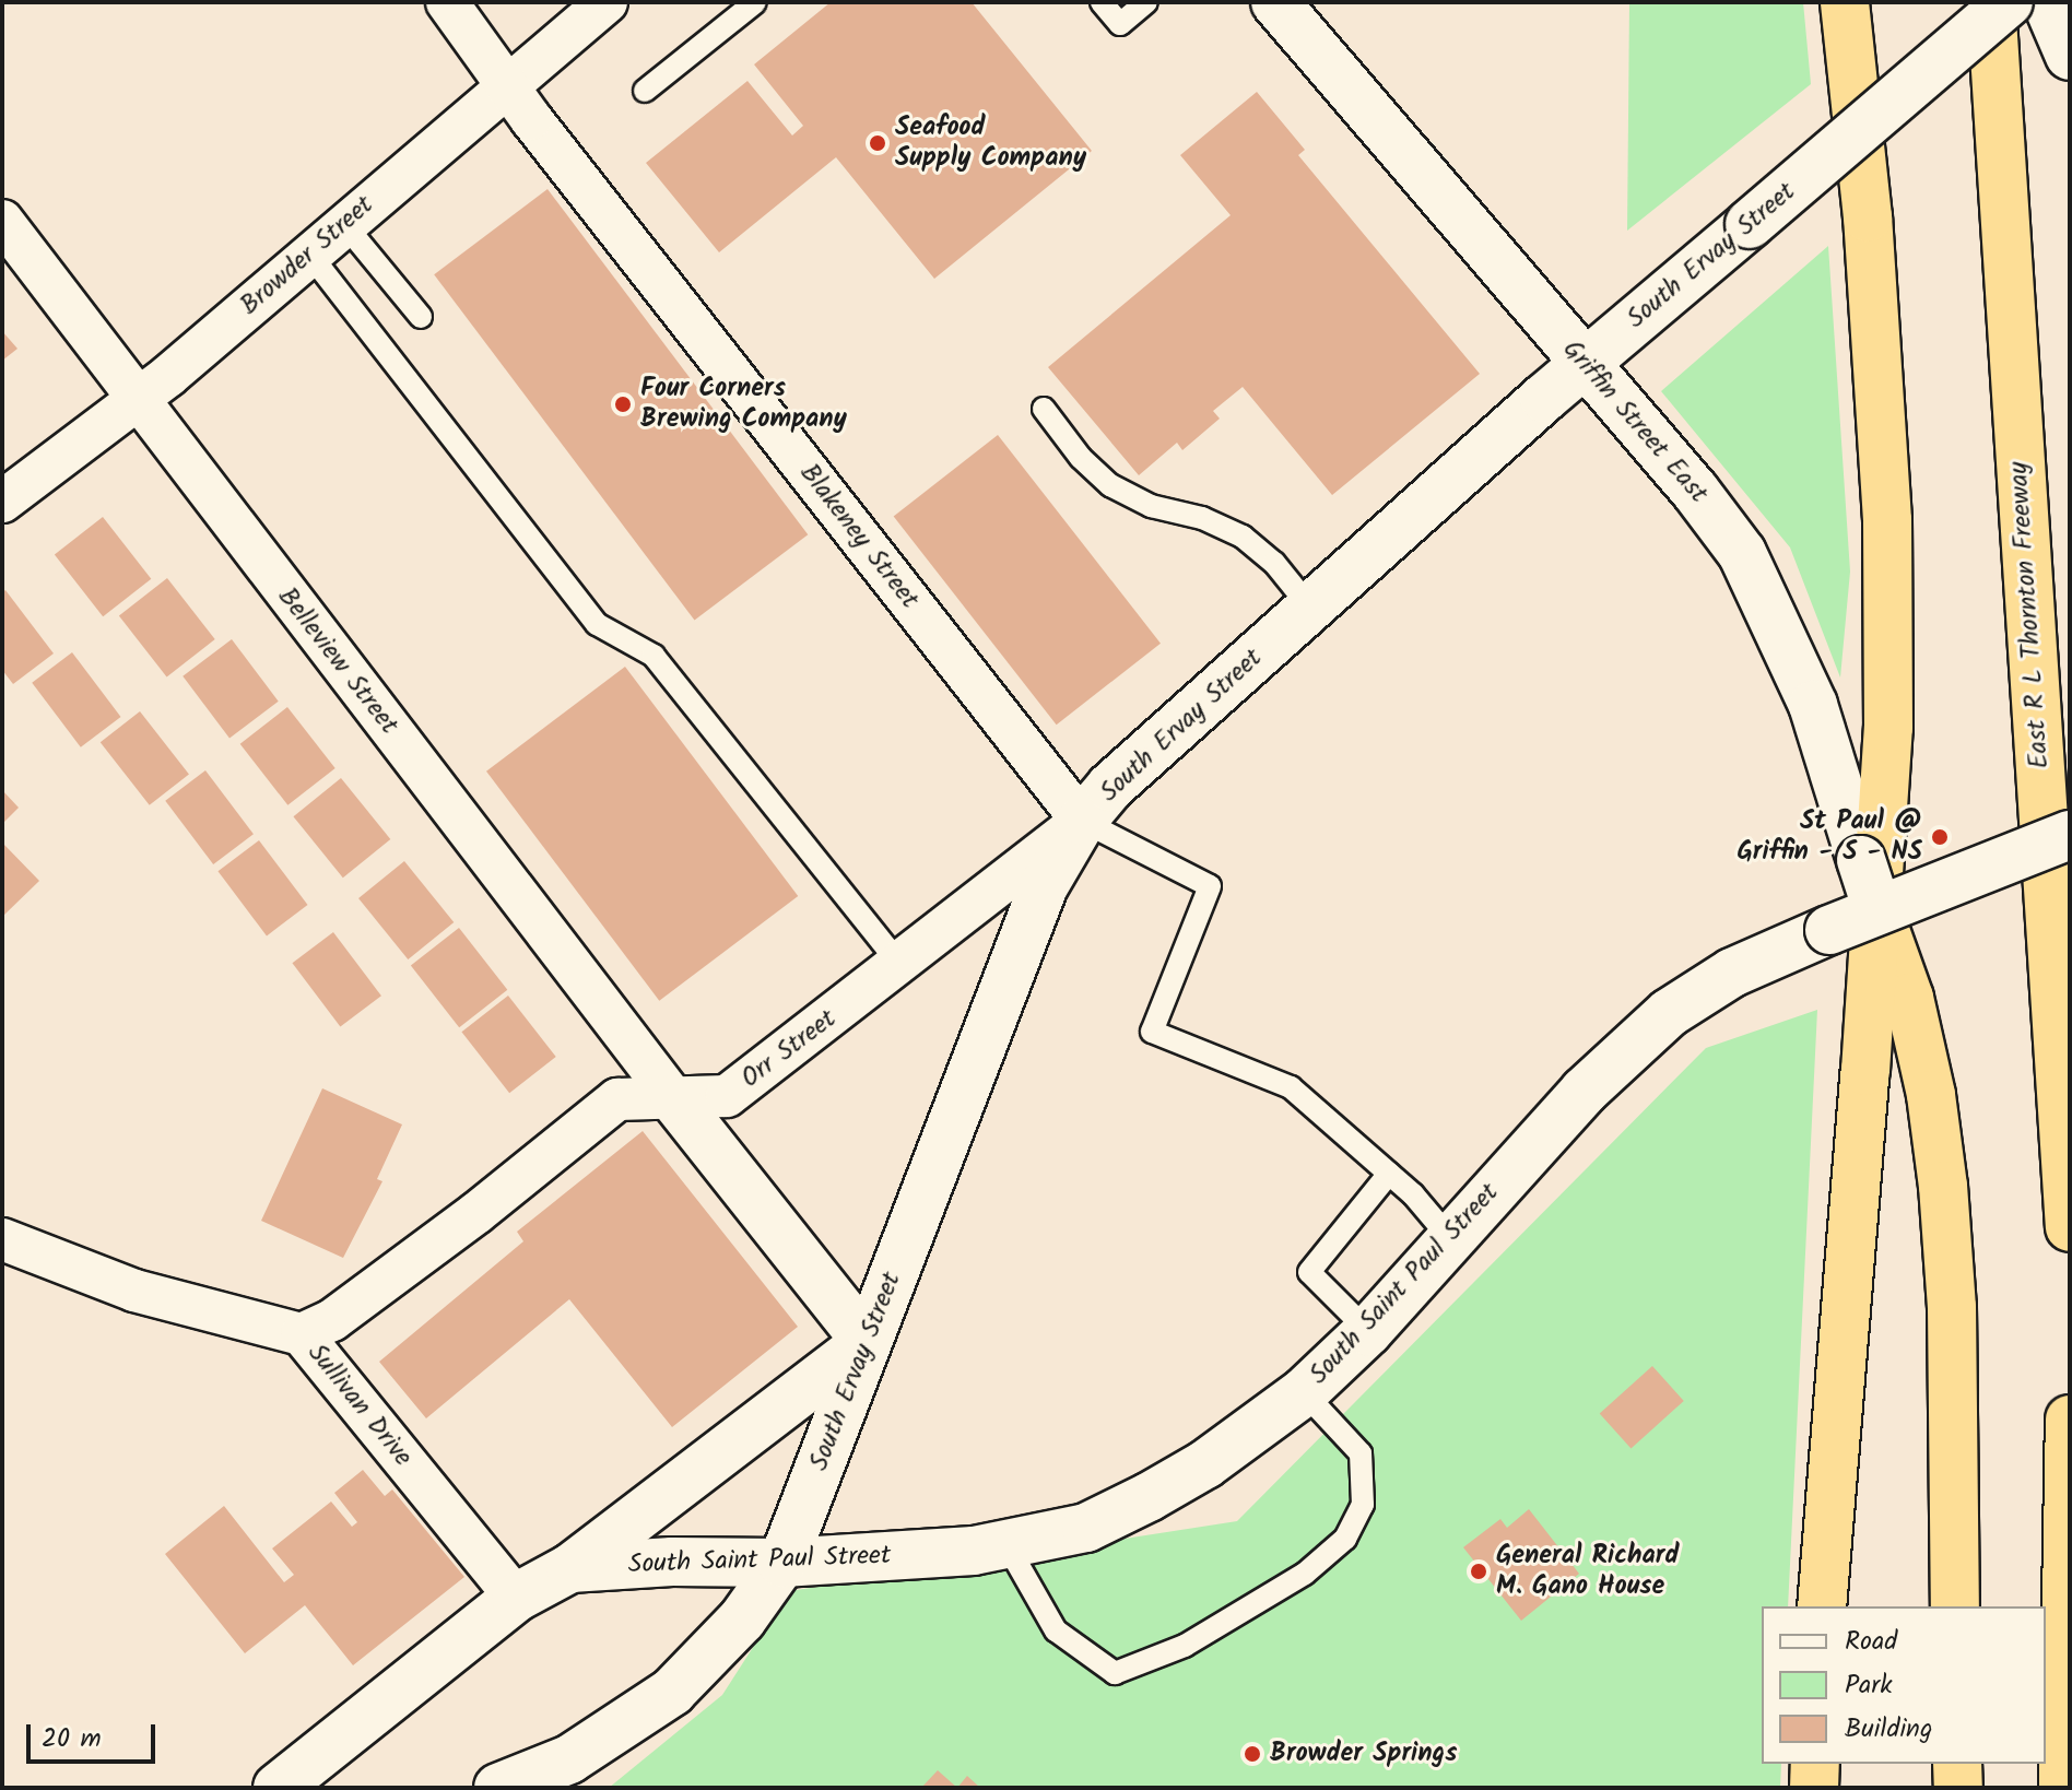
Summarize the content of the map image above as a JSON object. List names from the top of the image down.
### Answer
{
  "streets": {
    "highway": ["East R L Thornton Freeway"],
    "main road": ["South Ervay Street", "Griffin Street East", "South Saint Paul Street"],
    "street": [
      "Browder Street",
      "Blakeney Street",
      "Belleview Street",
      "Orr Street",
      "Sullivan Drive"
    ]
  },
  "crossings": [
    ["Browder Street", "Blakeney Street"],
    ["Browder Street", "Belleview Street"],
    ["South Ervay Street", "Griffin Street East"],
    ["South Ervay Street", "Blakeney Street"],
    ["South Ervay Street", "Orr Street"],
    ["South Ervay Street", "South Saint Paul Street"],
    ["Griffin Street East", "South Saint Paul Street"],
    ["Blakeney Street", "Orr Street"],
    ["Belleview Street", "Orr Street"],
    ["Orr Street", "Sullivan Drive"],
    ["South Saint Paul Street", "Sullivan Drive"]
  ],
  "places": [
    "Seafood Supply Company",
    "Four Corners Brewing Company",
    "St Paul @ Griffin - S - NS",
    "General Richard M. Gano House",
    "Browder Springs"
  ],
  "legend": ["Road", "Park", "Building"],
  "scale_bar": "20 m"
}
